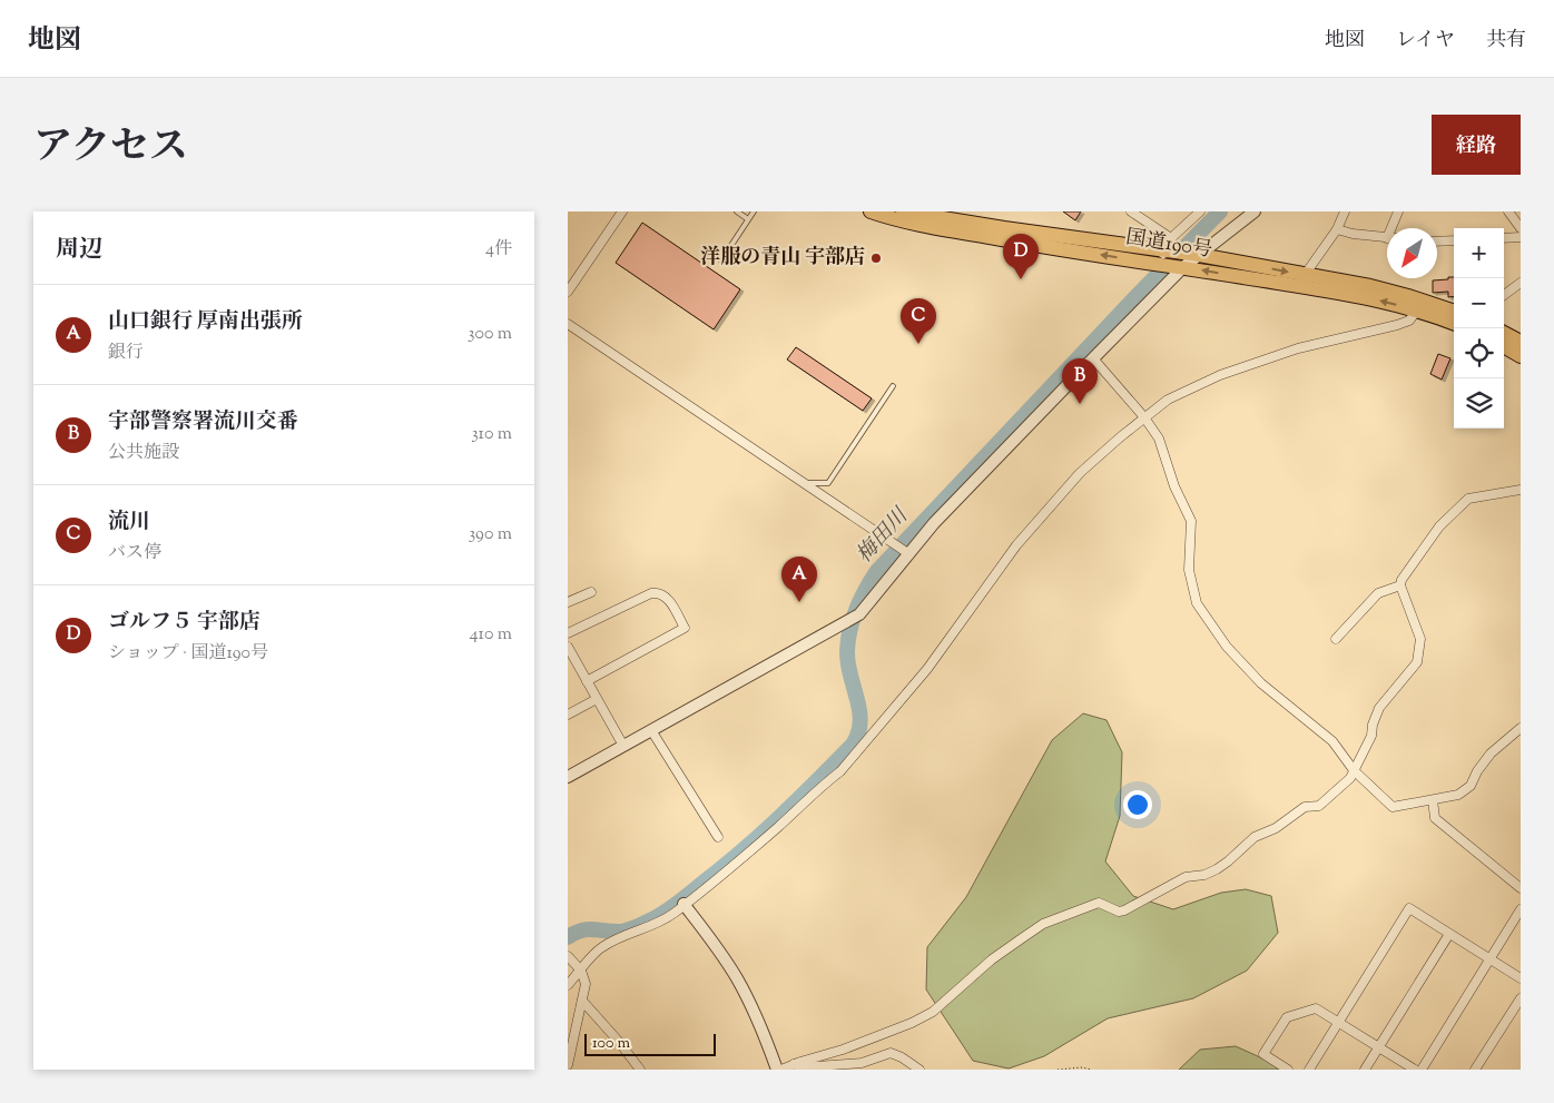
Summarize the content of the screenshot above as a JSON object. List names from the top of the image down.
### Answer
{
  "streets": {
    "highway": ["国道190号"]
  },
  "water": ["梅田川"],
  "places": ["洋服の青山 宇部店"],
  "scale_bar": "100 m",
  "north": "bottom left",
  "page": {
    "header": "地図",
    "nav": ["地図", "レイヤ", "共有"],
    "title": "アクセス",
    "buttons": "経路",
    "heading": ["周辺", "4件"],
    "map_buttons": ["+", "−"],
    "pins": [
      "D",
      "C",
      "B",
      "A"
    ],
    "list": [
      {
        "mark": "A",
        "name": "山口銀行 厚南出張所",
        "note": "銀行",
        "value": "300 m"
      },
      {
        "mark": "B",
        "name": "宇部警察署流川交番",
        "note": "公共施設",
        "value": "310 m"
      },
      {
        "mark": "C",
        "name": "流川",
        "note": "バス停",
        "value": "390 m"
      },
      {
        "mark": "D",
        "name": "ゴルフ５ 宇部店",
        "note": "ショップ · 国道190号",
        "value": "410 m"
      }
    ],
    "scale": "100 m"
  }
}
